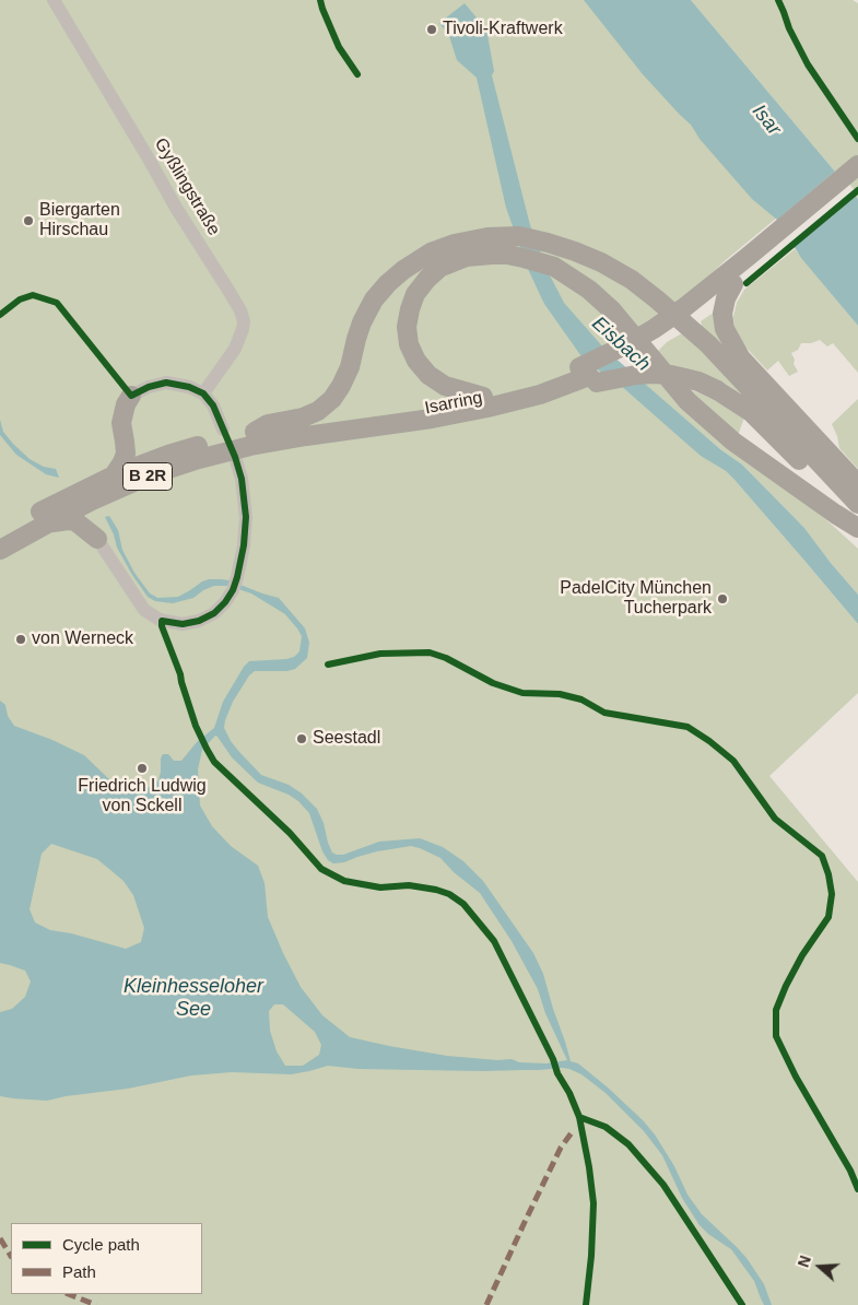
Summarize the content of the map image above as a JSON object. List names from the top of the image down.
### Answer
{
  "streets": {
    "highway": ["Isarring", "B 2R"],
    "street": ["Gyßlingstraße"]
  },
  "water": ["Isar", "Eisbach", "Kleinhesseloher See"],
  "places": [
    "Tivoli-Kraftwerk",
    "Biergarten Hirschau",
    "PadelCity München Tucherpark",
    "von Werneck",
    "Seestadl",
    "Friedrich Ludwig von Sckell"
  ],
  "legend": ["Cycle path", "Path"],
  "north": "left"
}
